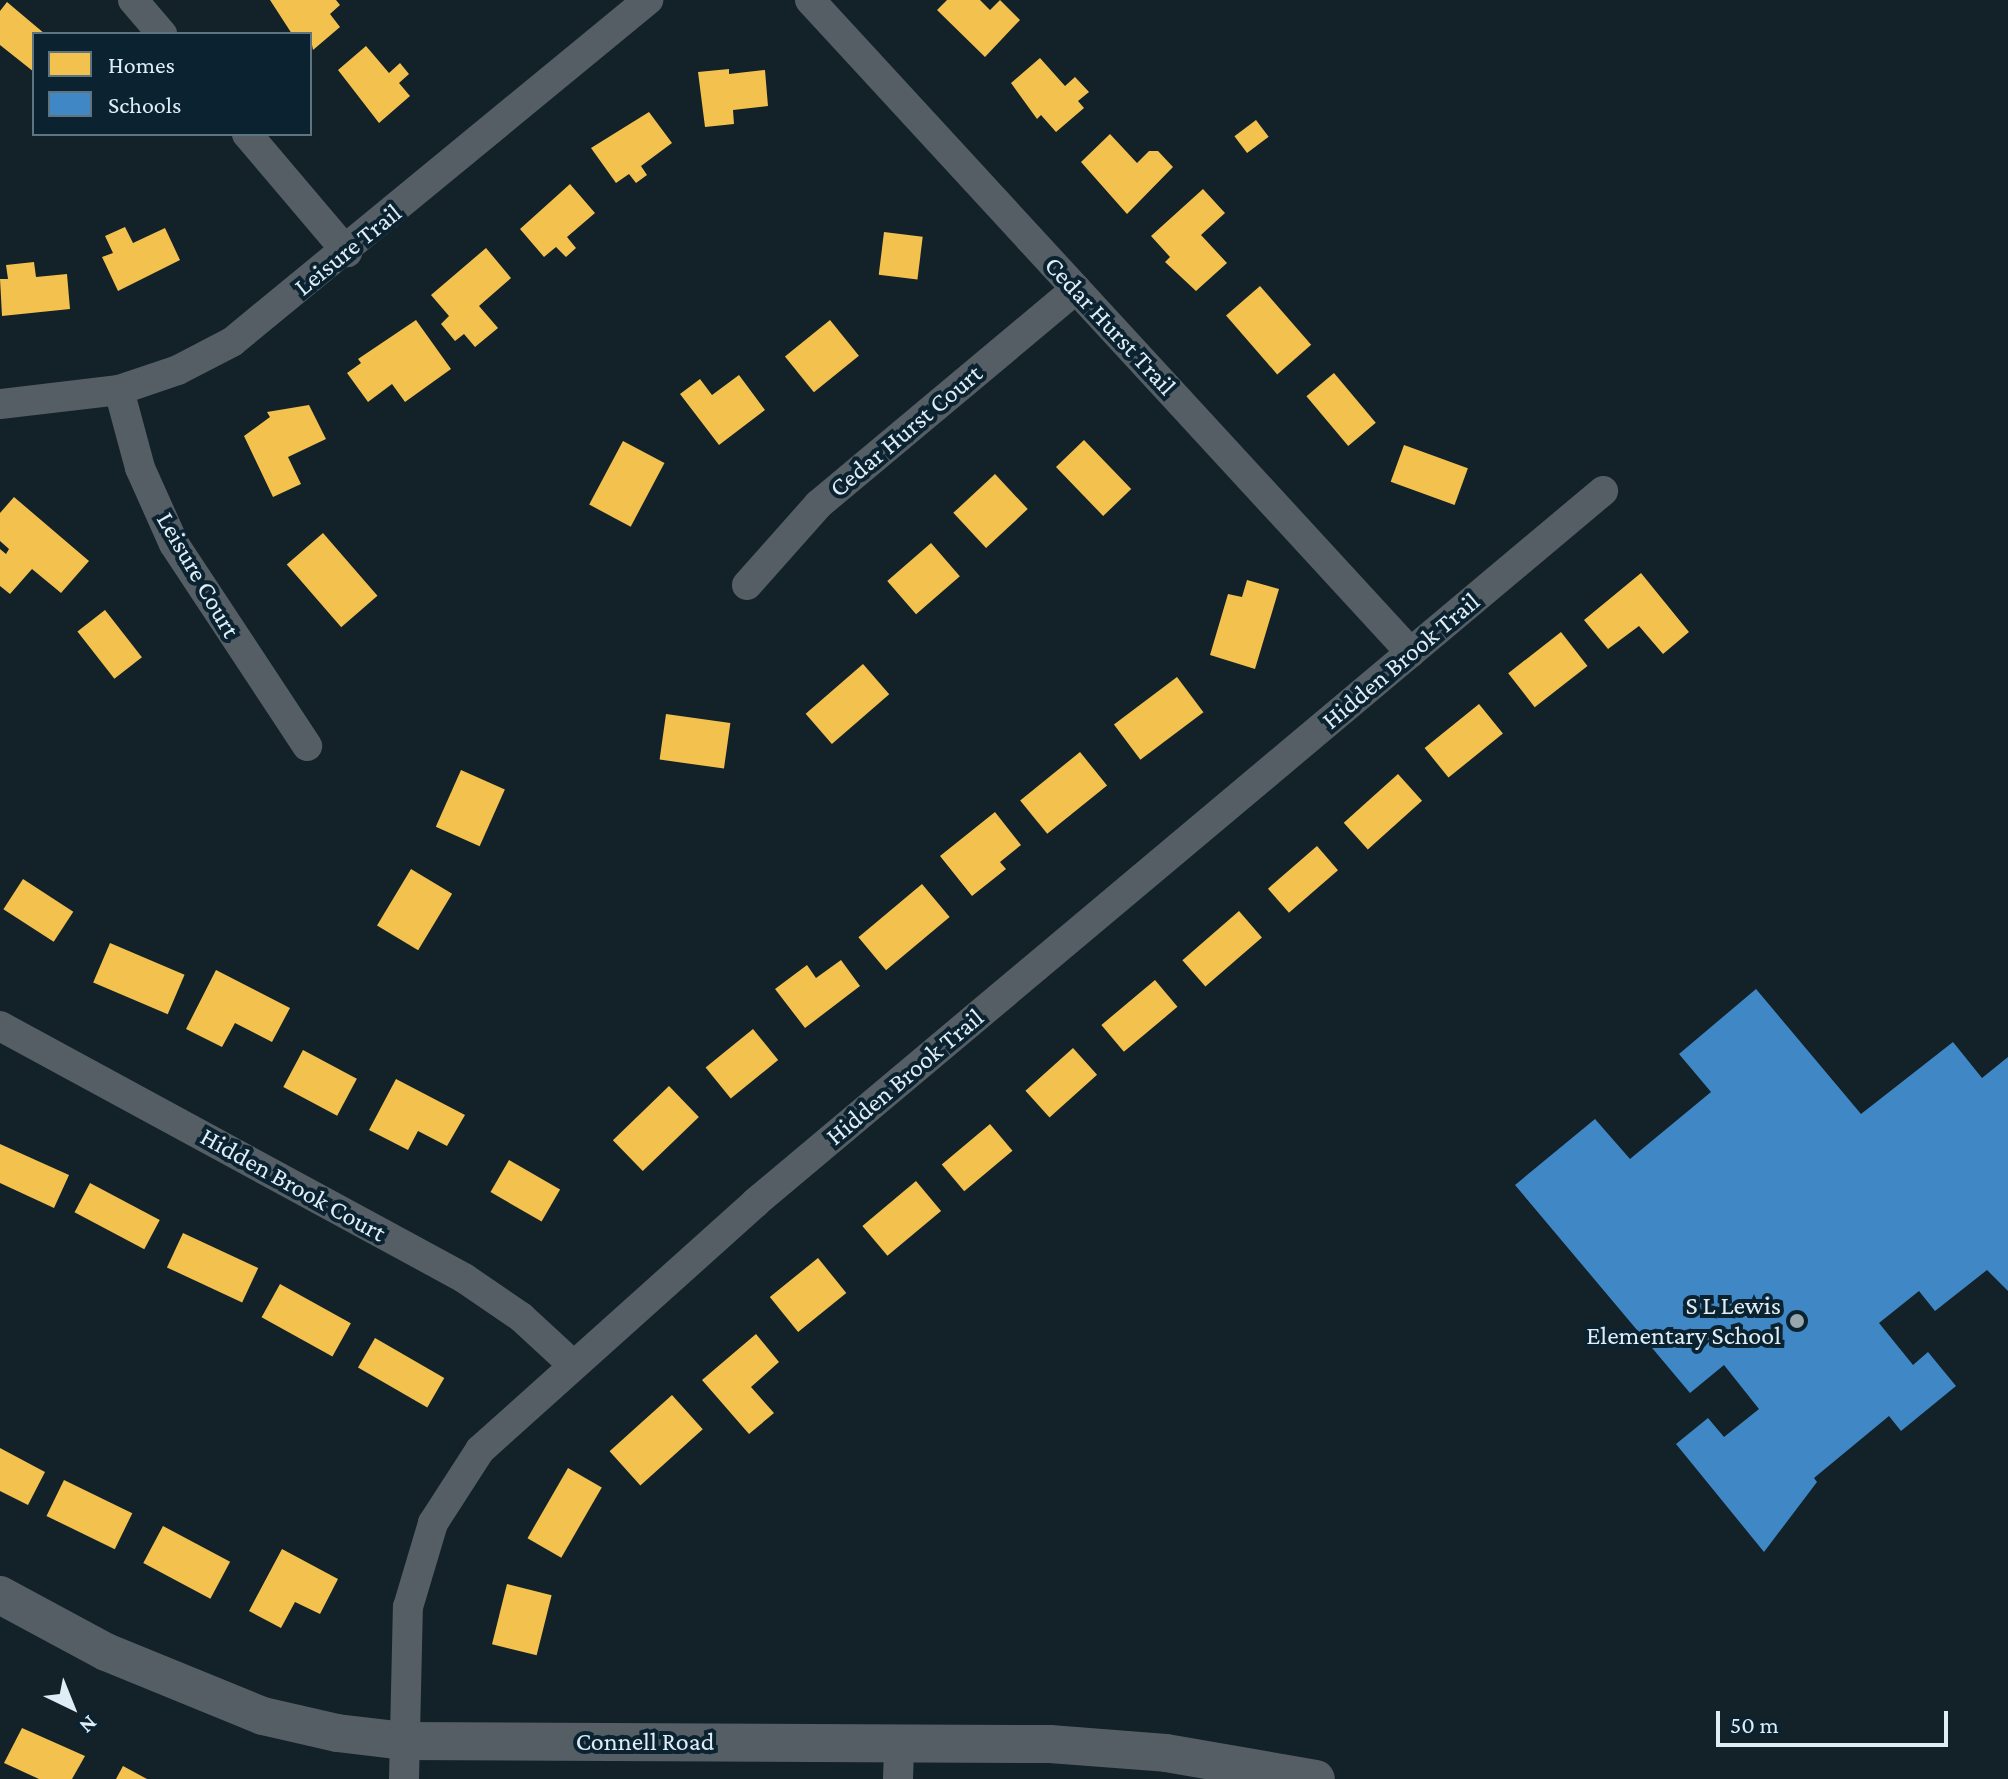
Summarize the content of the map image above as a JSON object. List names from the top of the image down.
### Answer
{
  "streets": {
    "street": [
      "Leisure Trail",
      "Cedar Hurst Trail",
      "Cedar Hurst Court",
      "Leisure Court",
      "Hidden Brook Trail",
      "Hidden Brook Court",
      "Connell Road"
    ]
  },
  "crossings": [
    ["Leisure Trail", "Leisure Court"],
    ["Cedar Hurst Trail", "Cedar Hurst Court"],
    ["Cedar Hurst Trail", "Hidden Brook Trail"],
    ["Hidden Brook Trail", "Hidden Brook Court"],
    ["Hidden Brook Trail", "Connell Road"]
  ],
  "places": ["S L Lewis Elementary School"],
  "legend": ["Homes", "Schools"],
  "scale_bar": "50 m",
  "north": "bottom right"
}
